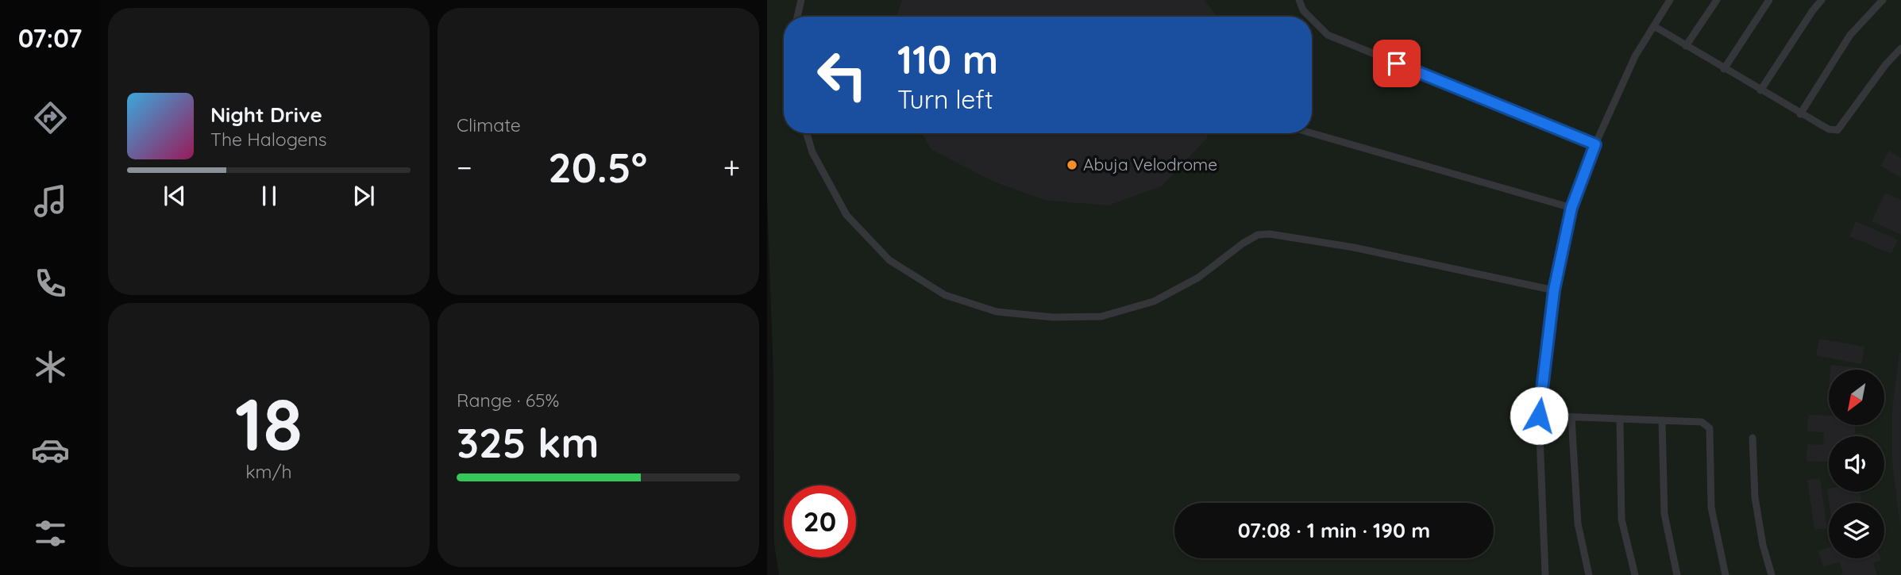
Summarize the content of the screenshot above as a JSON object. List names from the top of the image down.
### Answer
{
  "places": ["Abuja Velodrome"],
  "north": "bottom left",
  "page": {
    "tabs": "07:07",
    "tile": [
      "Climate",
      ["18", "km/h"],
      ["Range · 65%", "325 km"]
    ],
    "turn": ["110 m", "Turn left"],
    "song": ["Night Drive", "The Halogens"],
    "heat": ["−", "20.5°", "+"],
    "limit": "20",
    "trip": "07:08 · 1 min · 190 m"
  }
}
